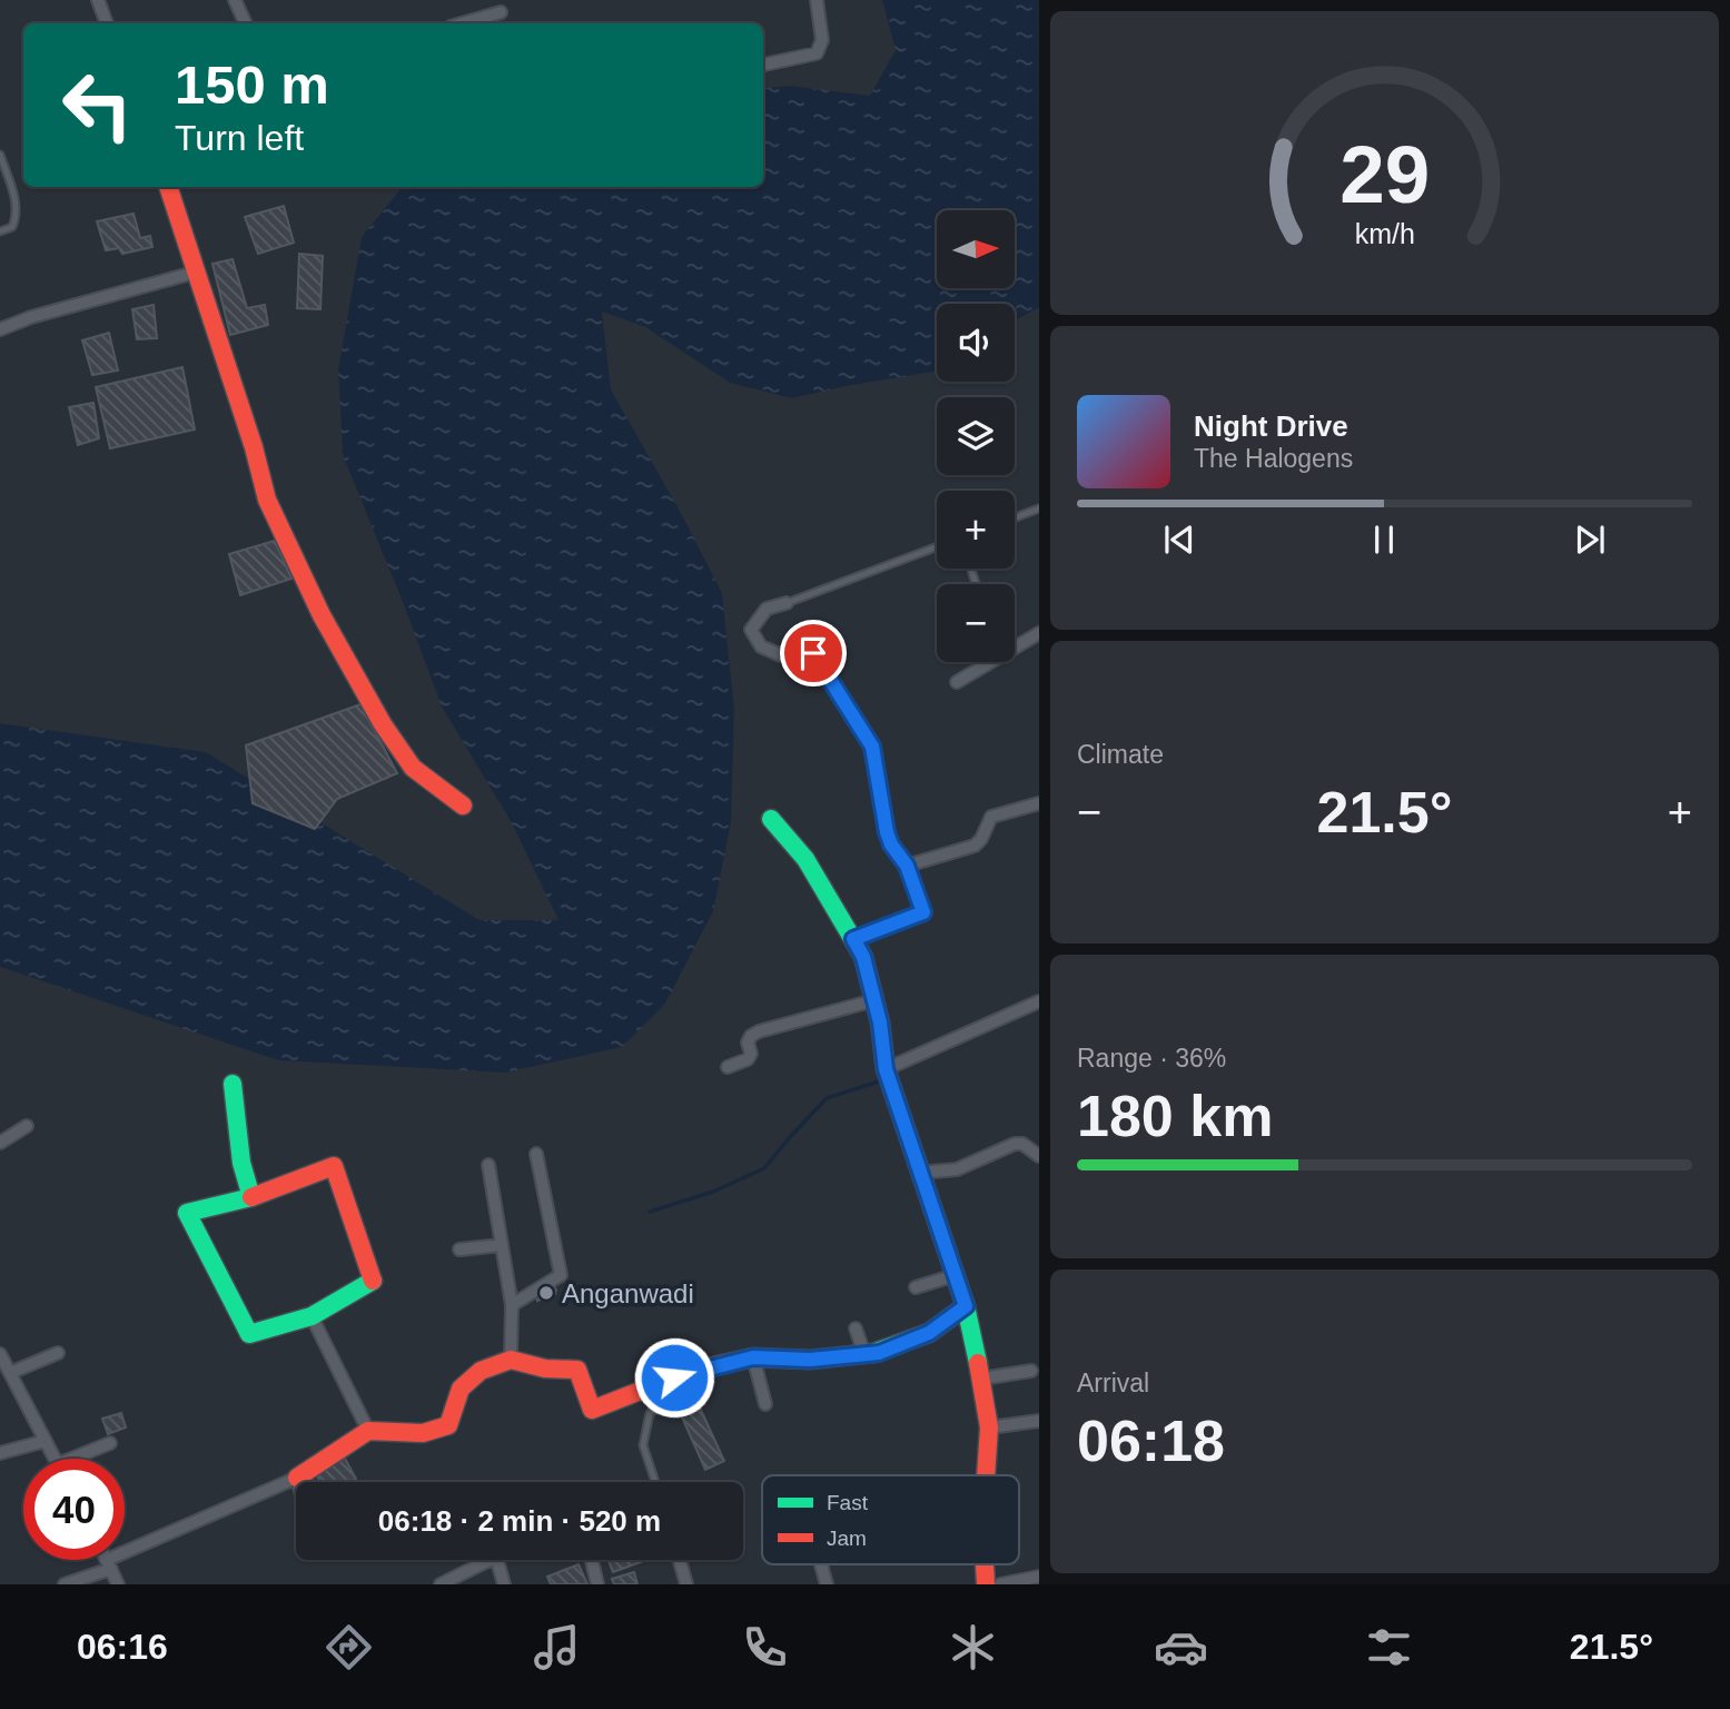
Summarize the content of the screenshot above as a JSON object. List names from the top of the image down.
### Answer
{
  "places": ["Anganwadi"],
  "legend": ["Fast", "Jam"],
  "north": "right",
  "page": {
    "turn": ["150 m", "Turn left"],
    "map_buttons": ["+", "−"],
    "song": ["Night Drive", "The Halogens"],
    "tile": [
      "Climate",
      ["Range · 36%", "180 km"],
      ["Arrival", "06:18"]
    ],
    "heat": ["−", "21.5°", "+"],
    "limit": "40",
    "trip": "06:18 · 2 min · 520 m",
    "tabs": ["06:16", "21.5°"],
    "gauge": ["29", "km/h"]
  }
}
